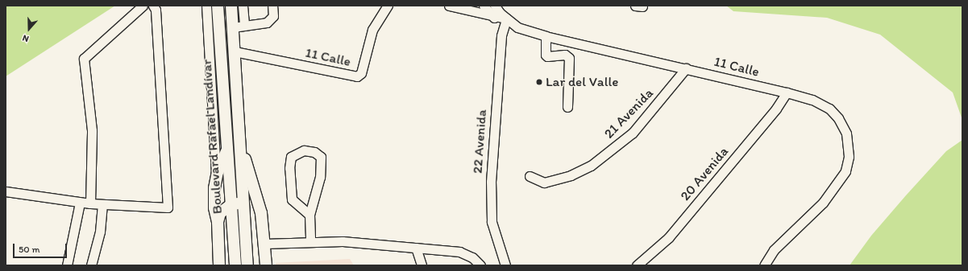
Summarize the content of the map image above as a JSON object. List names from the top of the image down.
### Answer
{
  "streets": {
    "main road": ["Boulevard Rafael Landívar"],
    "street": [
      "11 Calle",
      "21 Avenida",
      "22 Avenida",
      "20 Avenida"
    ]
  },
  "crossings": [
    ["11 Calle", "21 Avenida"],
    ["11 Calle", "Boulevard Rafael Landívar"],
    ["11 Calle", "22 Avenida"],
    ["11 Calle", "20 Avenida"]
  ],
  "places": ["Lar del Valle"],
  "scale_bar": "50 m",
  "north": "bottom"
}
